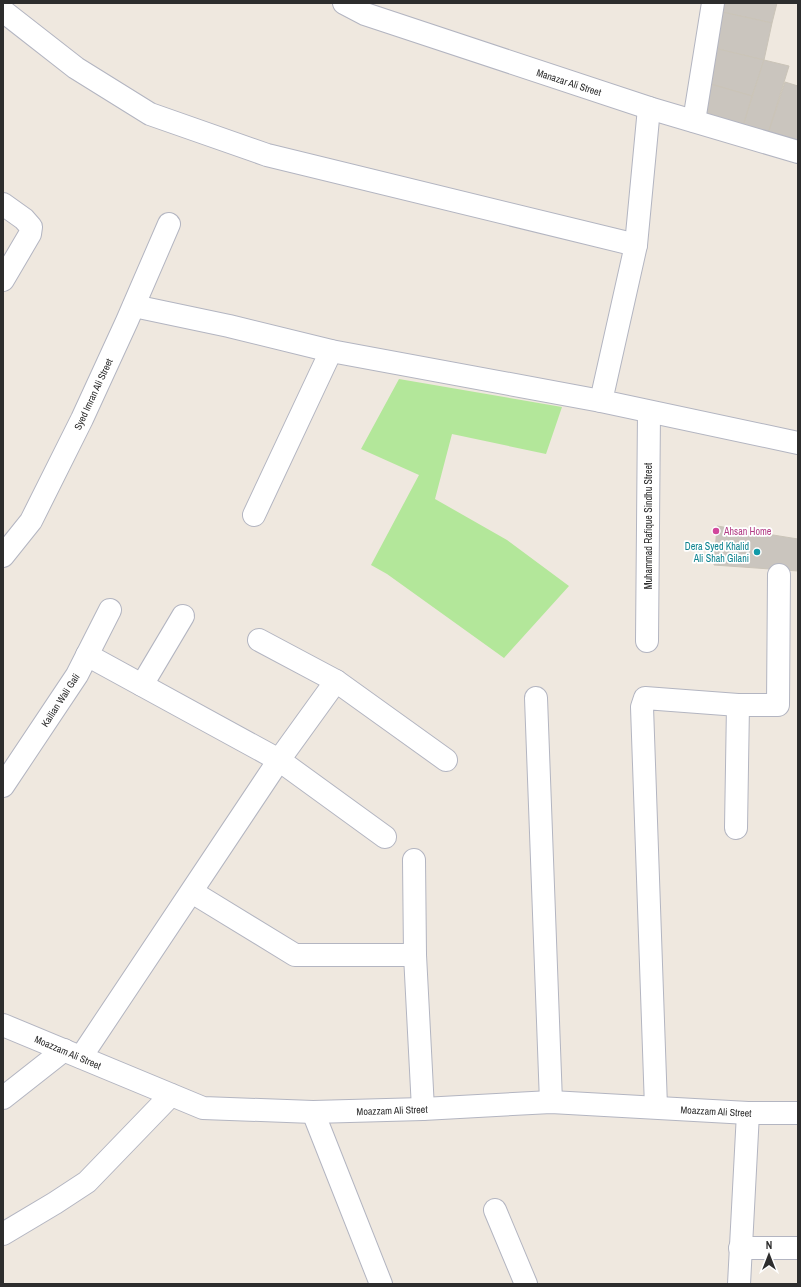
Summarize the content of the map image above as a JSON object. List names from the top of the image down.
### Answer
{
  "streets": {
    "street": [
      "Manazar Ali Street",
      "Syed Imran Ali Street",
      "Muhammad Rafique Sindhu Street",
      "Kailian Wali Gali",
      "Moazzam Ali Street"
    ]
  },
  "places": ["Ahsan Home", "Dera Syed Khalid Ali Shah Gilani"],
  "north": "top"
}
